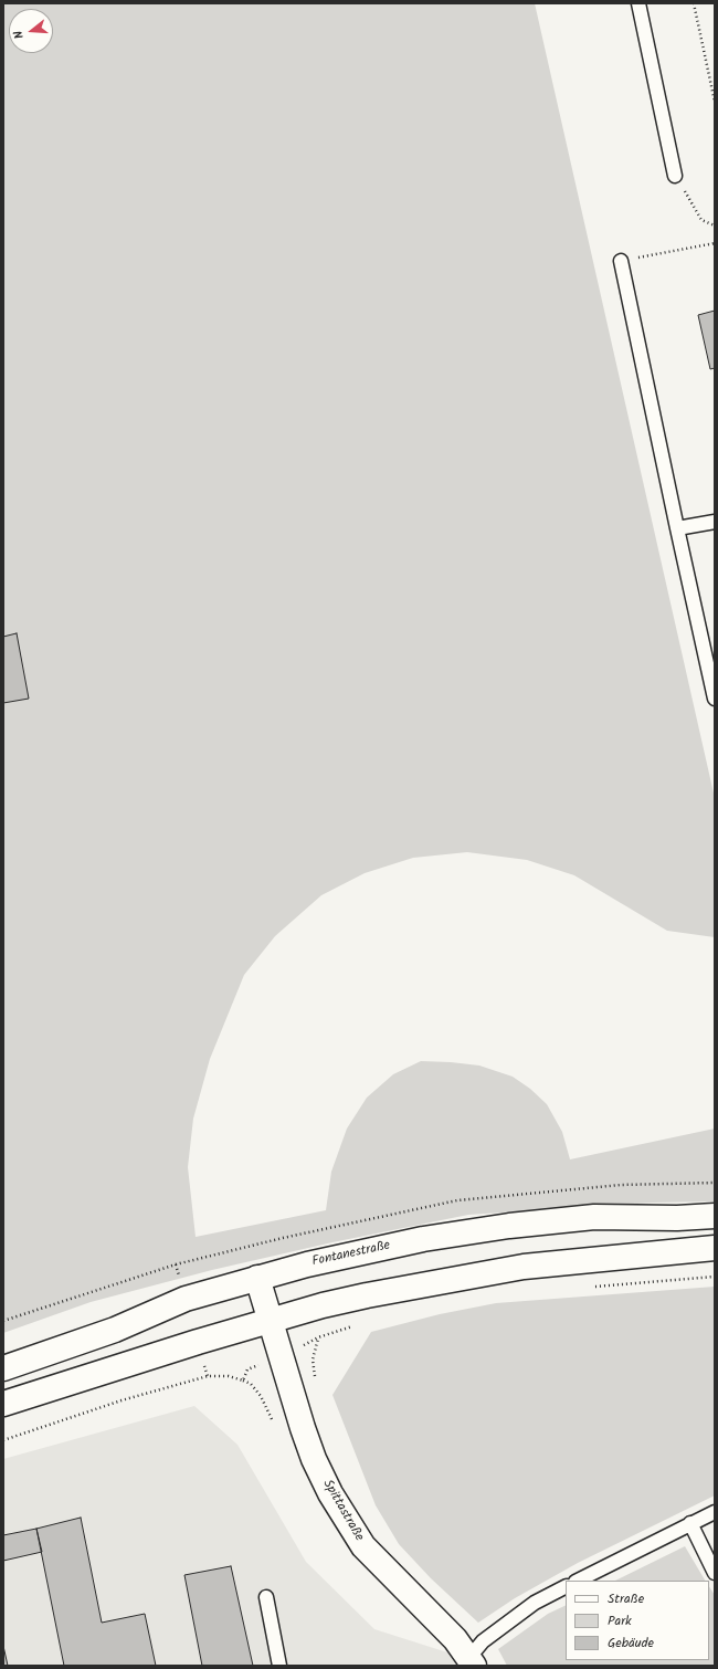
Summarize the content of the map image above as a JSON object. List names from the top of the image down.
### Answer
{
  "streets": {
    "main road": ["Fontanestraße", "Spittastraße"]
  },
  "crossings": [
    ["Fontanestraße", "Spittastraße"]
  ],
  "legend": ["Straße", "Park", "Gebäude"],
  "north": "left"
}
